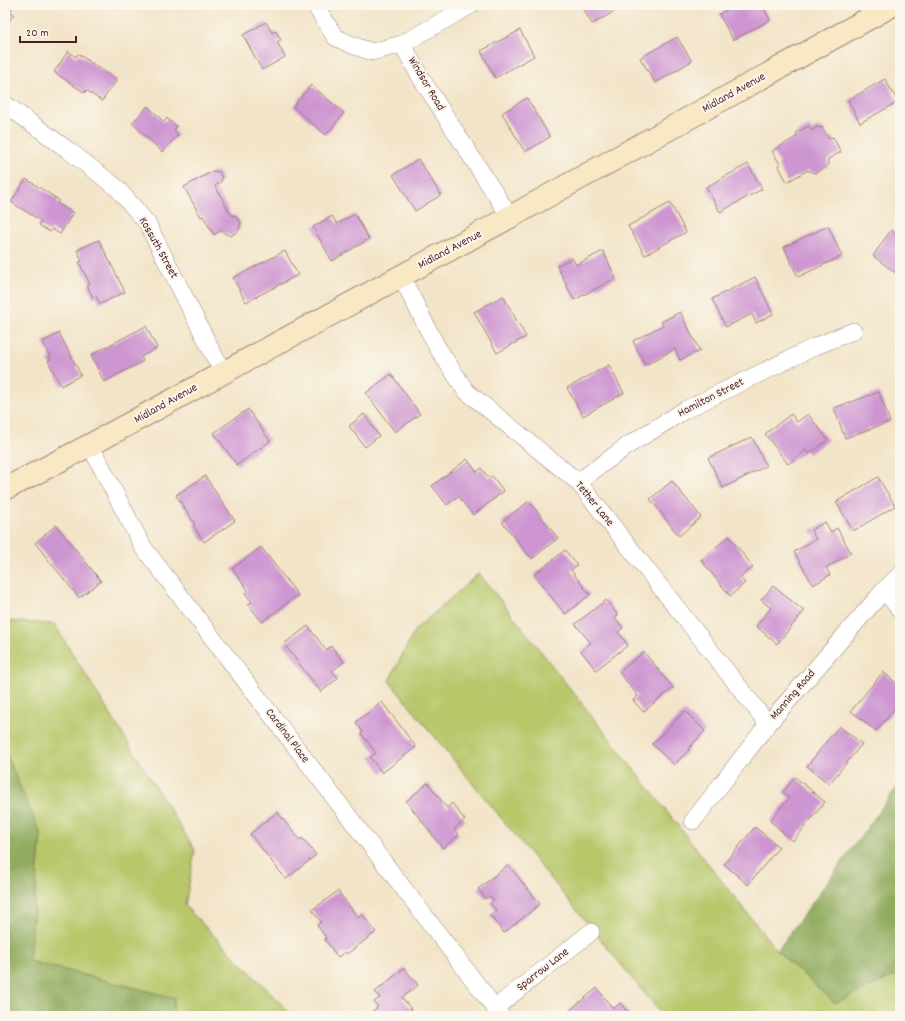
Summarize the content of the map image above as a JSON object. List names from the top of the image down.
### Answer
{
  "streets": {
    "street": [
      "Windsor Road",
      "Midland Avenue",
      "Kossuth Street",
      "Hamilton Street",
      "Tether Lane",
      "Manning Road",
      "Cardinal Place",
      "Sparrow Lane"
    ]
  },
  "crossings": [
    ["Windsor Road", "Midland Avenue"],
    ["Midland Avenue", "Kossuth Street"],
    ["Midland Avenue", "Tether Lane"],
    ["Midland Avenue", "Cardinal Place"],
    ["Hamilton Street", "Tether Lane"],
    ["Tether Lane", "Manning Road"],
    ["Cardinal Place", "Sparrow Lane"]
  ],
  "scale_bar": "20 m"
}
